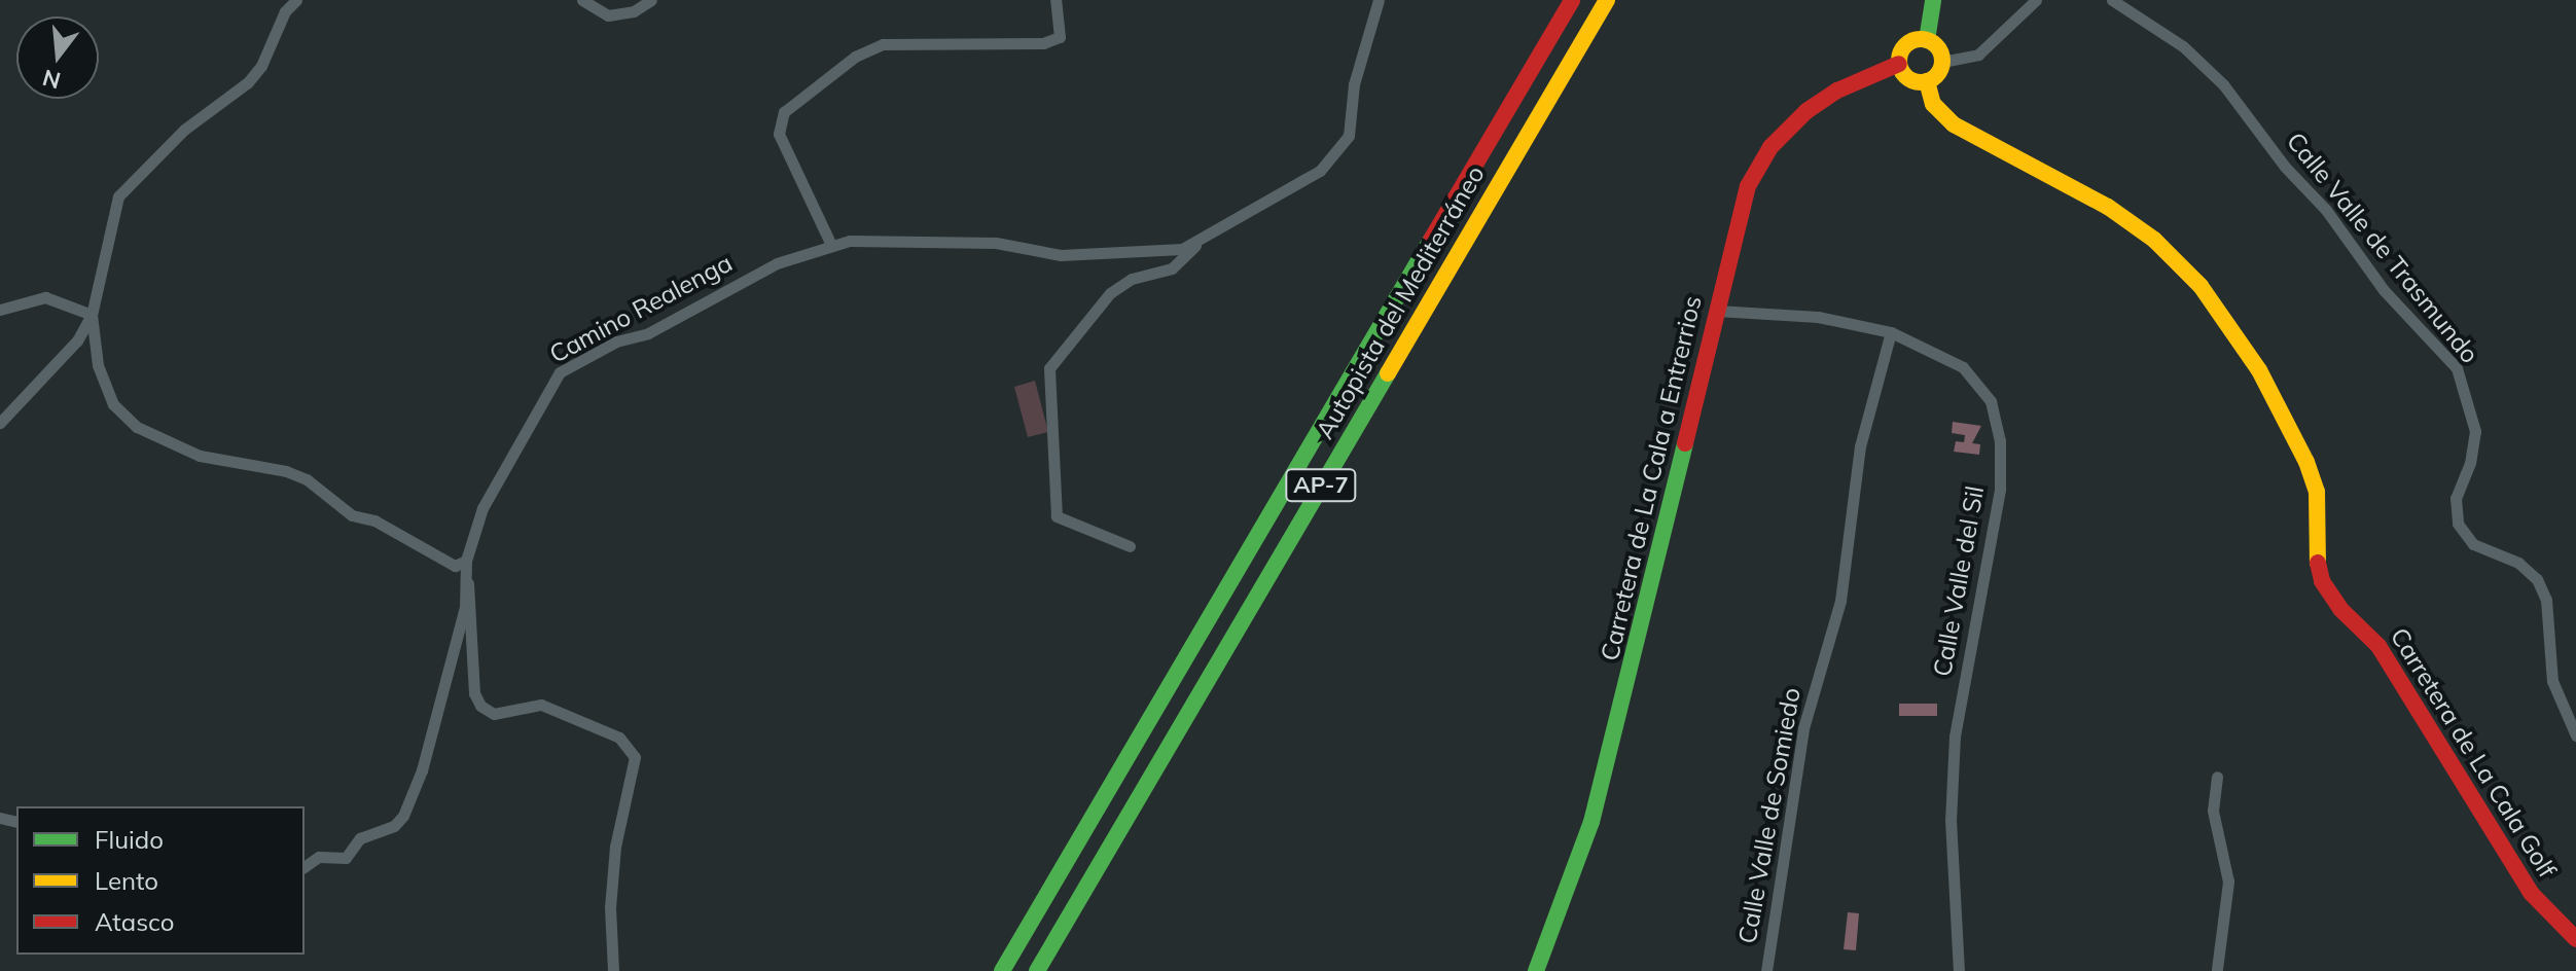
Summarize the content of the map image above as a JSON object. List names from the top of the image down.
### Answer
{
  "streets": {
    "main road": [
      "Autopista del Mediterráneo",
      "Carretera de La Cala a Entrerrios",
      "AP-7",
      "Carretera de La Cala Golf"
    ],
    "street": [
      "Calle Valle de Trasmundo",
      "Camino Realenga",
      "Calle Valle del Sil",
      "Calle Valle de Somiedo"
    ]
  },
  "crossings": [
    ["Carretera de La Cala a Entrerrios", "Calle Valle del Sil"],
    ["Carretera de La Cala a Entrerrios", "Carretera de La Cala Golf"],
    ["Calle Valle del Sil", "Calle Valle de Somiedo"]
  ],
  "legend": ["Fluido", "Lento", "Atasco"],
  "north": "bottom"
}
